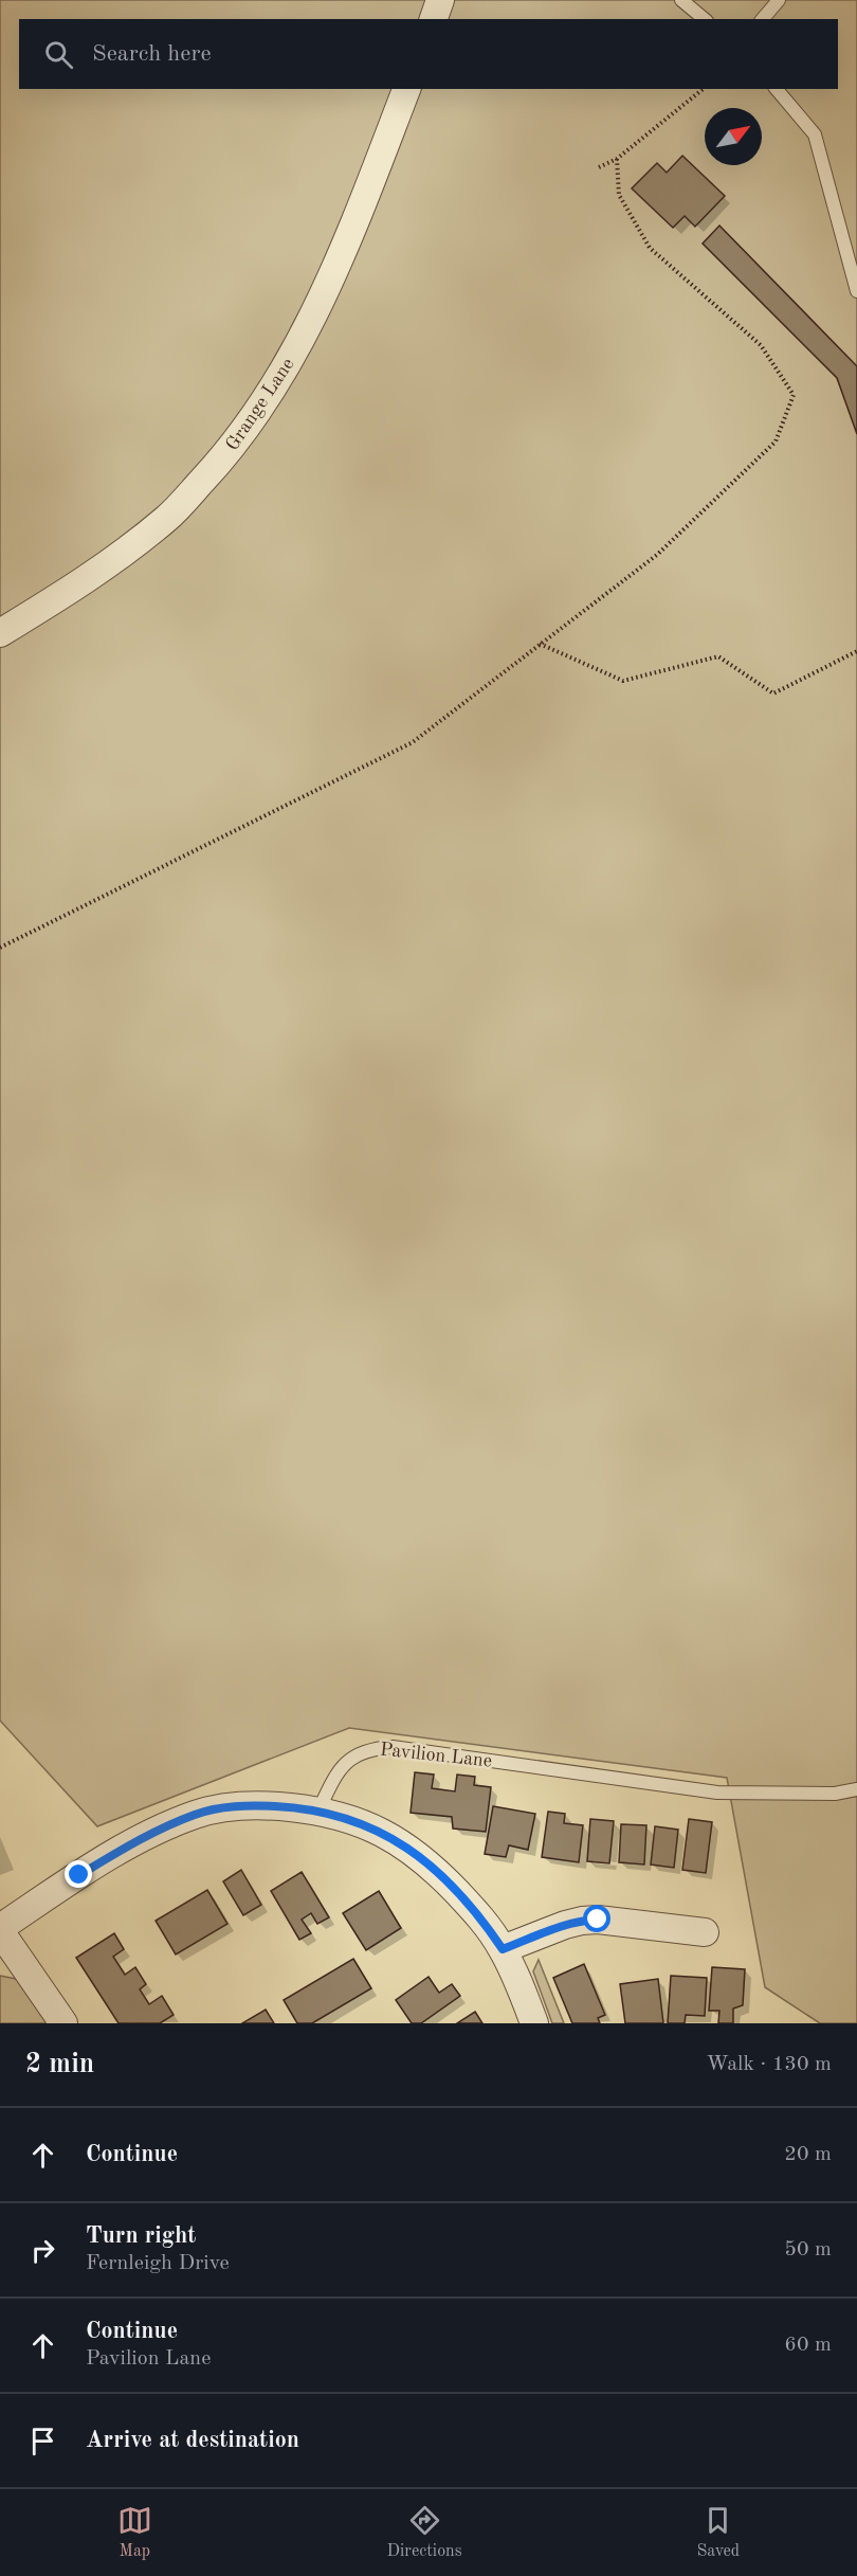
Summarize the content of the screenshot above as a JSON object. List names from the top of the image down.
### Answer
{
  "streets": {
    "street": ["Grange Lane"],
    "lane": ["Pavilion Lane"]
  },
  "north": "top right",
  "page": {
    "search": "Search here",
    "heading": ["2 min", "Walk · 130 m"],
    "list": [
      ["Continue", "20 m"],
      ["Turn right", "Fernleigh Drive", "50 m"],
      ["Continue", "Pavilion Lane", "60 m"],
      "Arrive at destination"
    ],
    "nav": ["Map", "Directions", "Saved"]
  }
}
